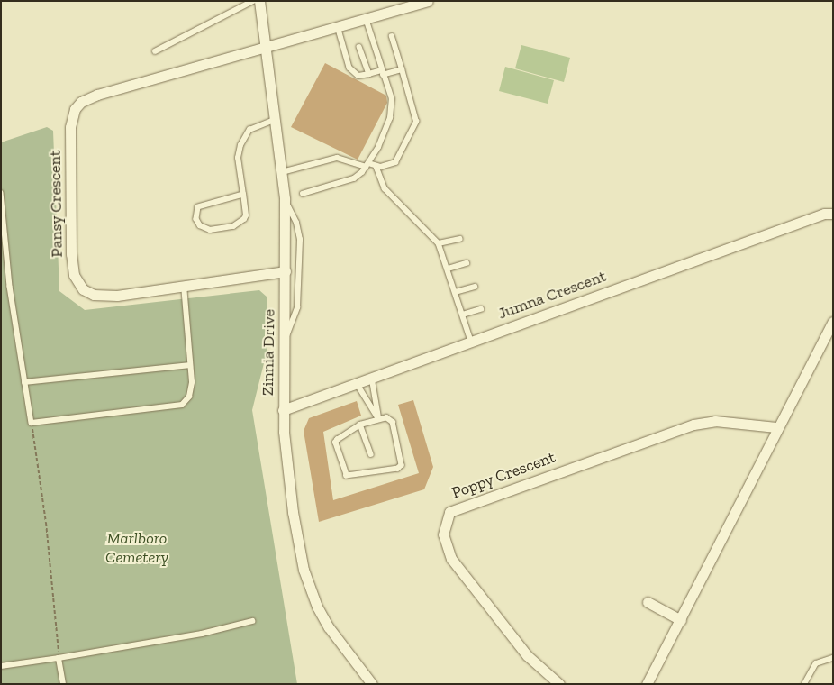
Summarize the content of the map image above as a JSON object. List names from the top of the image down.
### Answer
{
  "streets": {
    "street": [
      "Pansy Crescent",
      "Jumna Crescent",
      "Zinnia Drive",
      "Poppy Crescent"
    ]
  },
  "crossings": [
    ["Pansy Crescent", "Zinnia Drive"],
    ["Jumna Crescent", "Zinnia Drive"]
  ],
  "parks": ["Marlboro Cemetery"]
}
